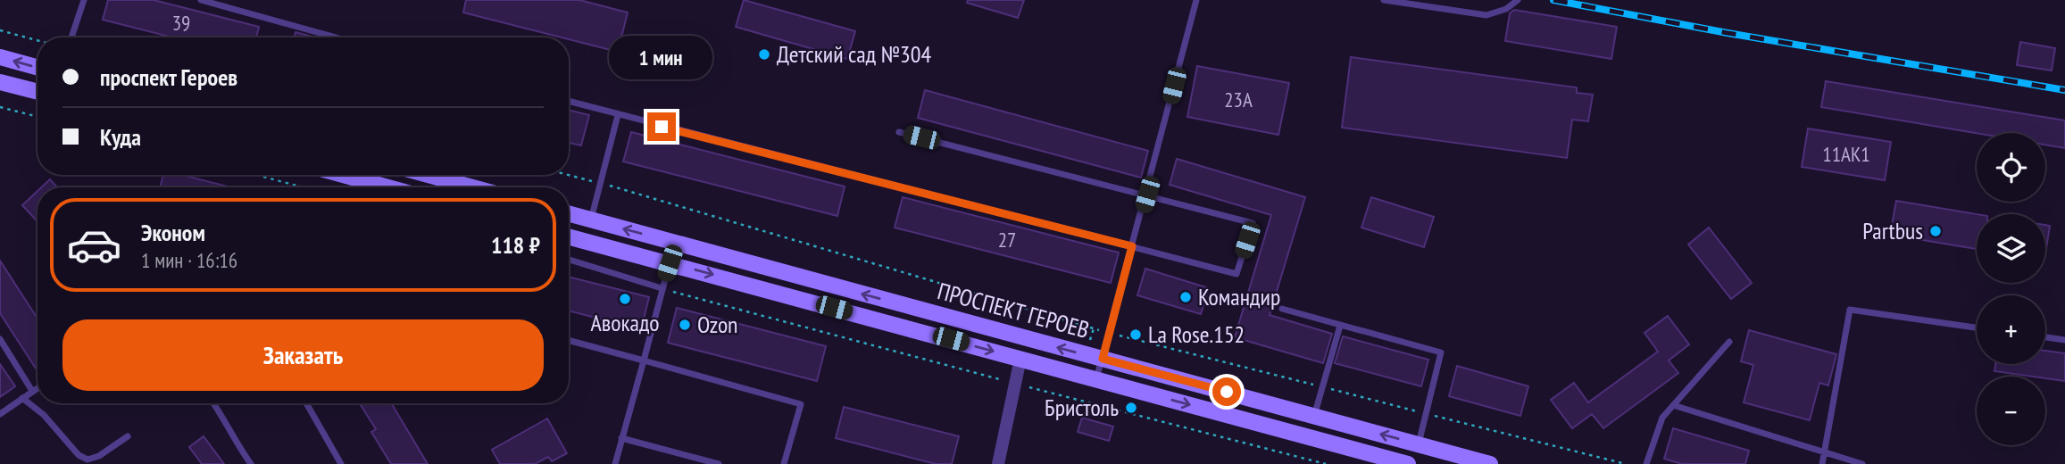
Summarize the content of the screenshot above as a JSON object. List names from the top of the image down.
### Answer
{
  "streets": {
    "main road": ["ПРОСПЕКТ ГЕРОЕВ"]
  },
  "places": [
    "Детский сад №304",
    "Partbus",
    "Командир",
    "Авокадо",
    "Ozon",
    "La Rose.152",
    "Бристоль"
  ],
  "house_numbers": [
    "39",
    "23А",
    "11АК1",
    "27"
  ],
  "page": {
    "bubble": "1 мин",
    "banner": ["проспект Героев", "Куда"],
    "map_buttons": ["+", "−"],
    "list": [
      {
        "name": "Эконом",
        "note": "1 мин · 16:16",
        "value": "118 ₽"
      }
    ],
    "buttons": "Заказать"
  }
}
